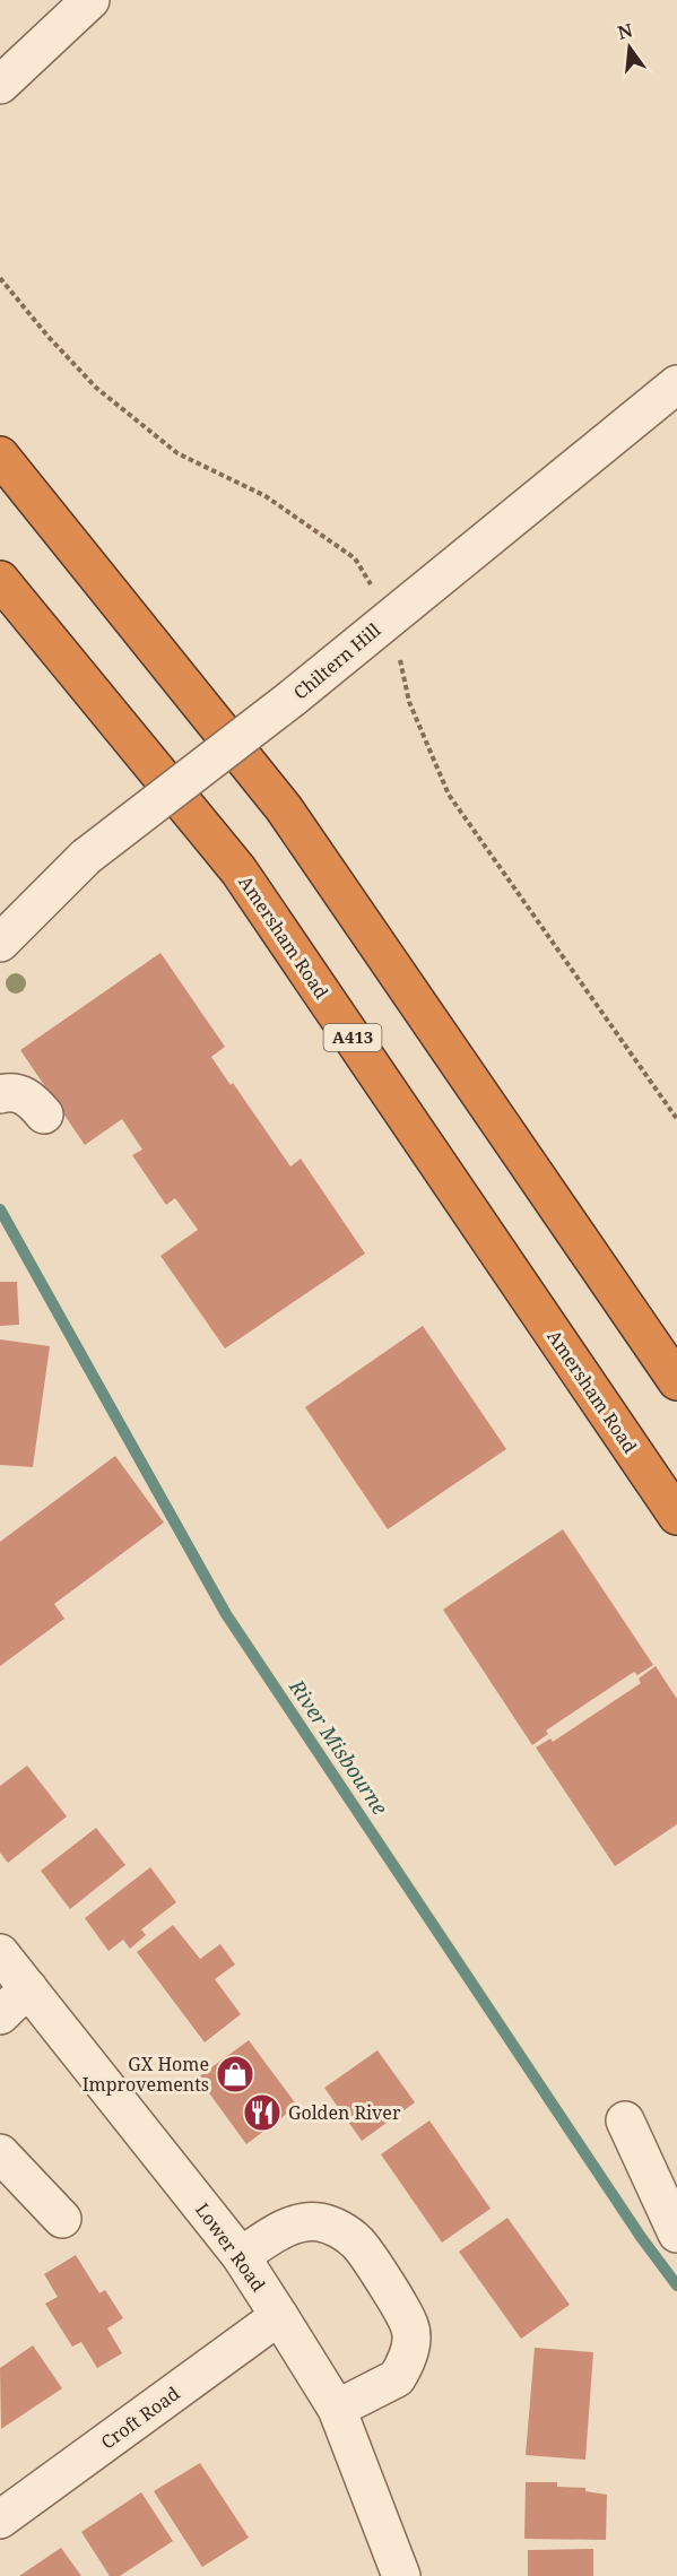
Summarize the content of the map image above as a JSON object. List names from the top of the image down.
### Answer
{
  "streets": {
    "highway": ["Amersham Road", "A413"],
    "street": ["Chiltern Hill", "Lower Road", "Croft Road"]
  },
  "crossings": [
    ["Lower Road", "Croft Road"]
  ],
  "water": ["River Misbourne"],
  "places": {
    "shop": ["GX Home Improvements"],
    "restaurant": ["Golden River"]
  },
  "north": "top"
}
